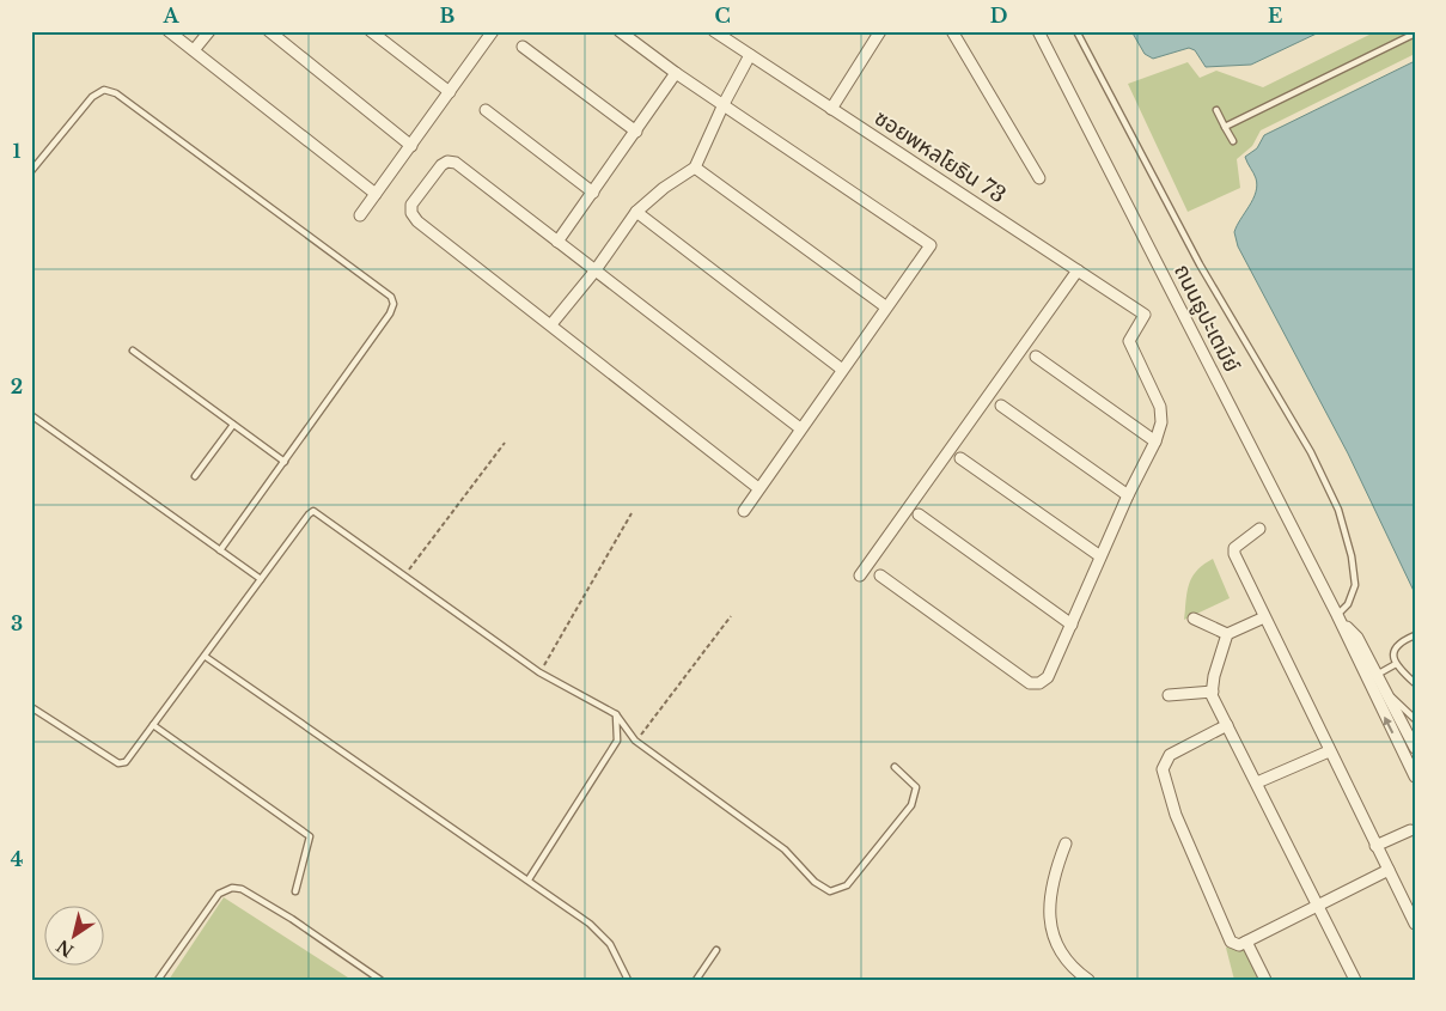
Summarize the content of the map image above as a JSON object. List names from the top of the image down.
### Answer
{
  "streets": {
    "street": ["ซอยพหลโยธิน 73", "ถนนธูปะเตมีย์"]
  },
  "north": "bottom left",
  "grid": {
    "columns": [
      "A",
      "B",
      "C",
      "D",
      "E"
    ],
    "rows": [
      "1",
      "2",
      "3",
      "4"
    ]
  }
}
